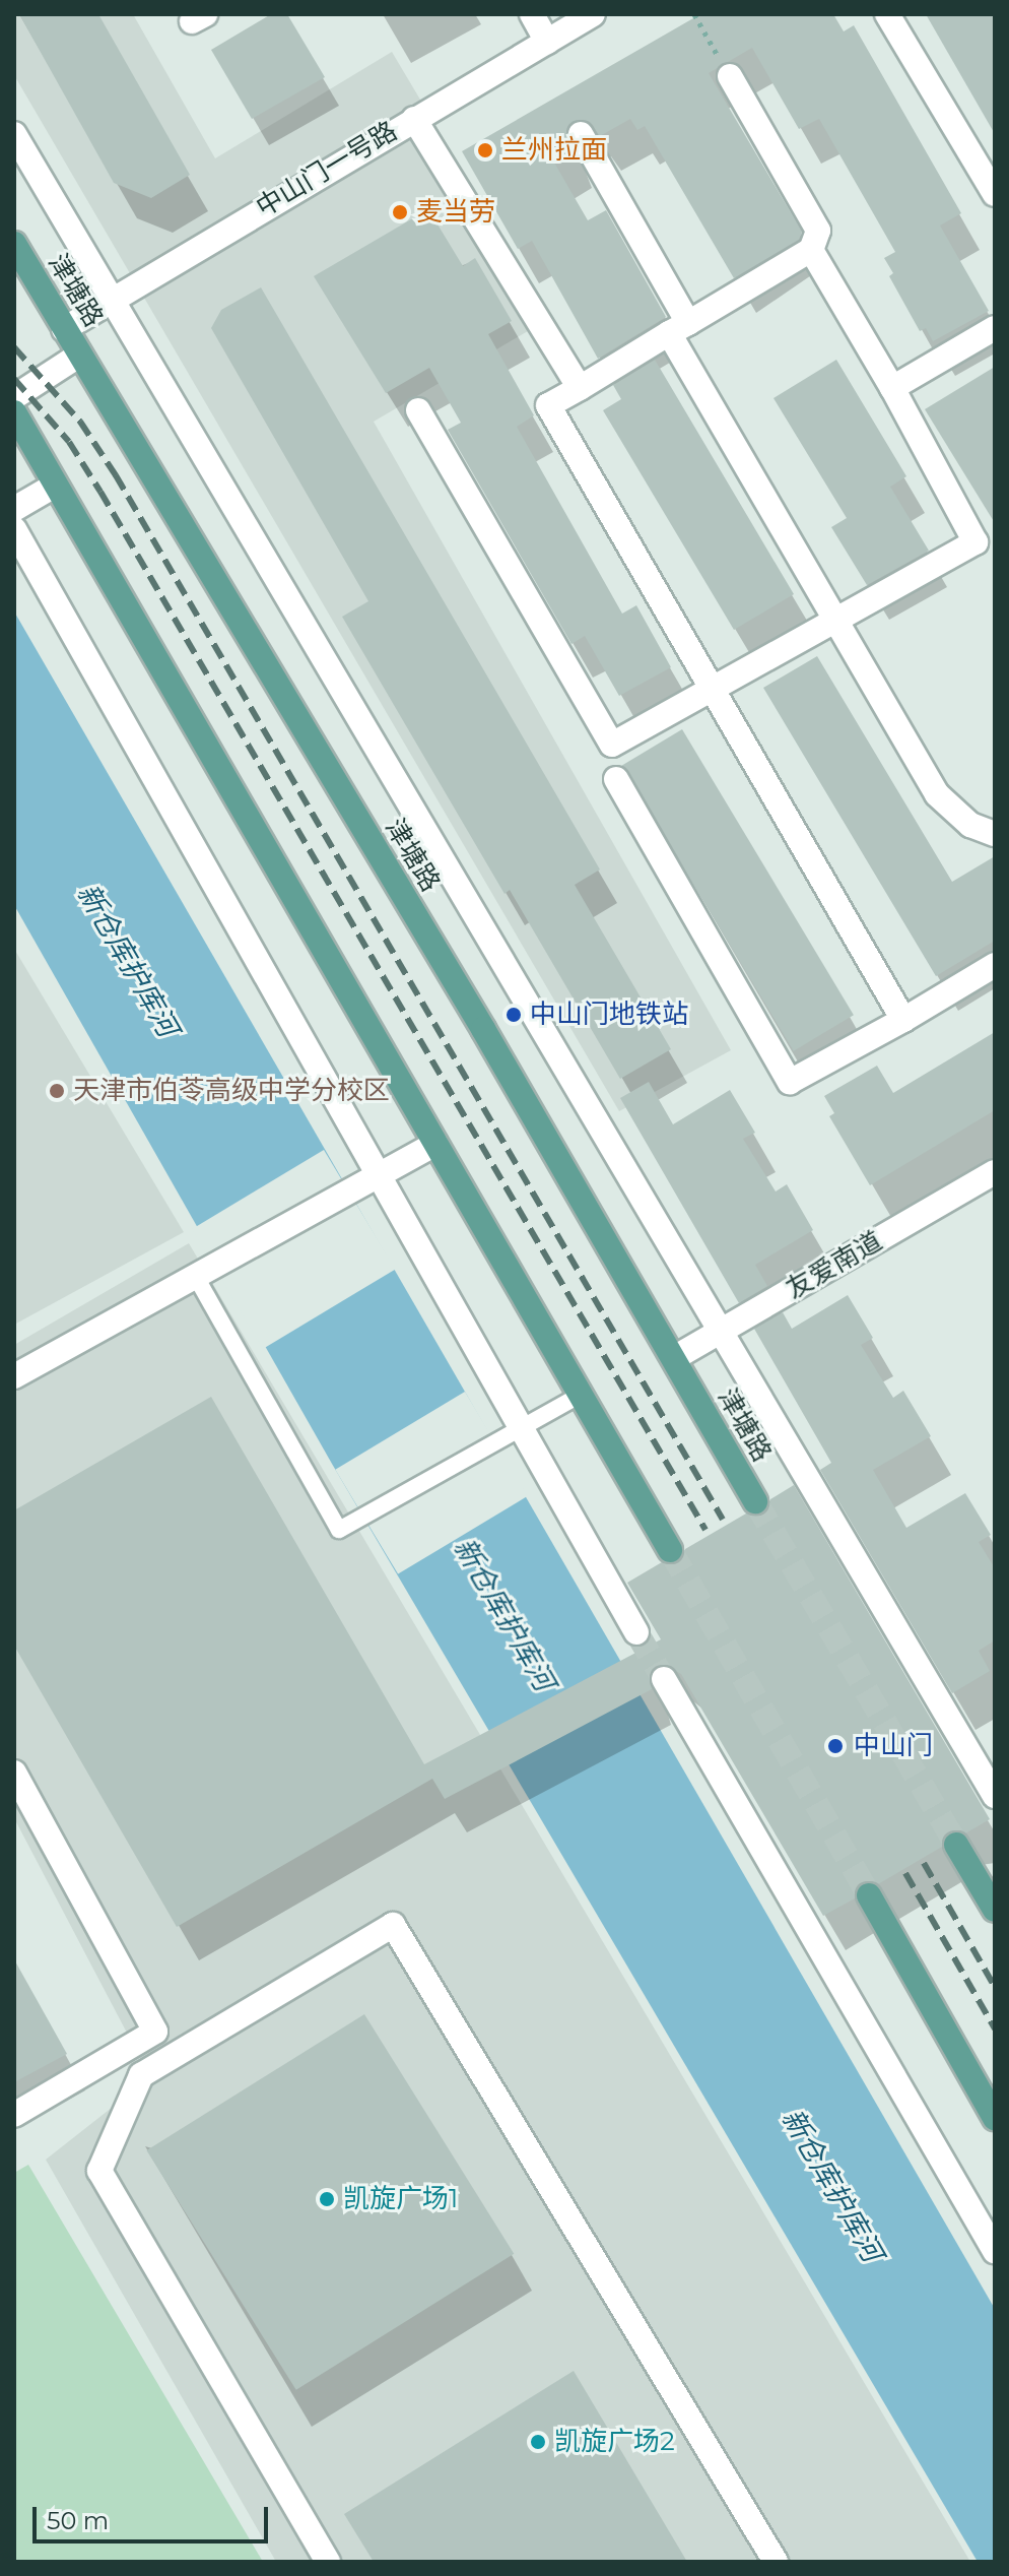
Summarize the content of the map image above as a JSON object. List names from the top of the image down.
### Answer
{
  "streets": {
    "main road": ["津塘路"],
    "street": ["中山门一号路", "友爱南道"]
  },
  "crossings": [
    ["中山门一号路", "津塘路"],
    ["津塘路", "友爱南道"]
  ],
  "water": ["新仓库护库河"],
  "places": [
    "兰州拉面",
    "麦当劳",
    "中山门地铁站",
    "天津市伯苓高级中学分校区",
    "中山门",
    "凯旋广场1",
    "凯旋广场2"
  ],
  "scale_bar": "50 m"
}
